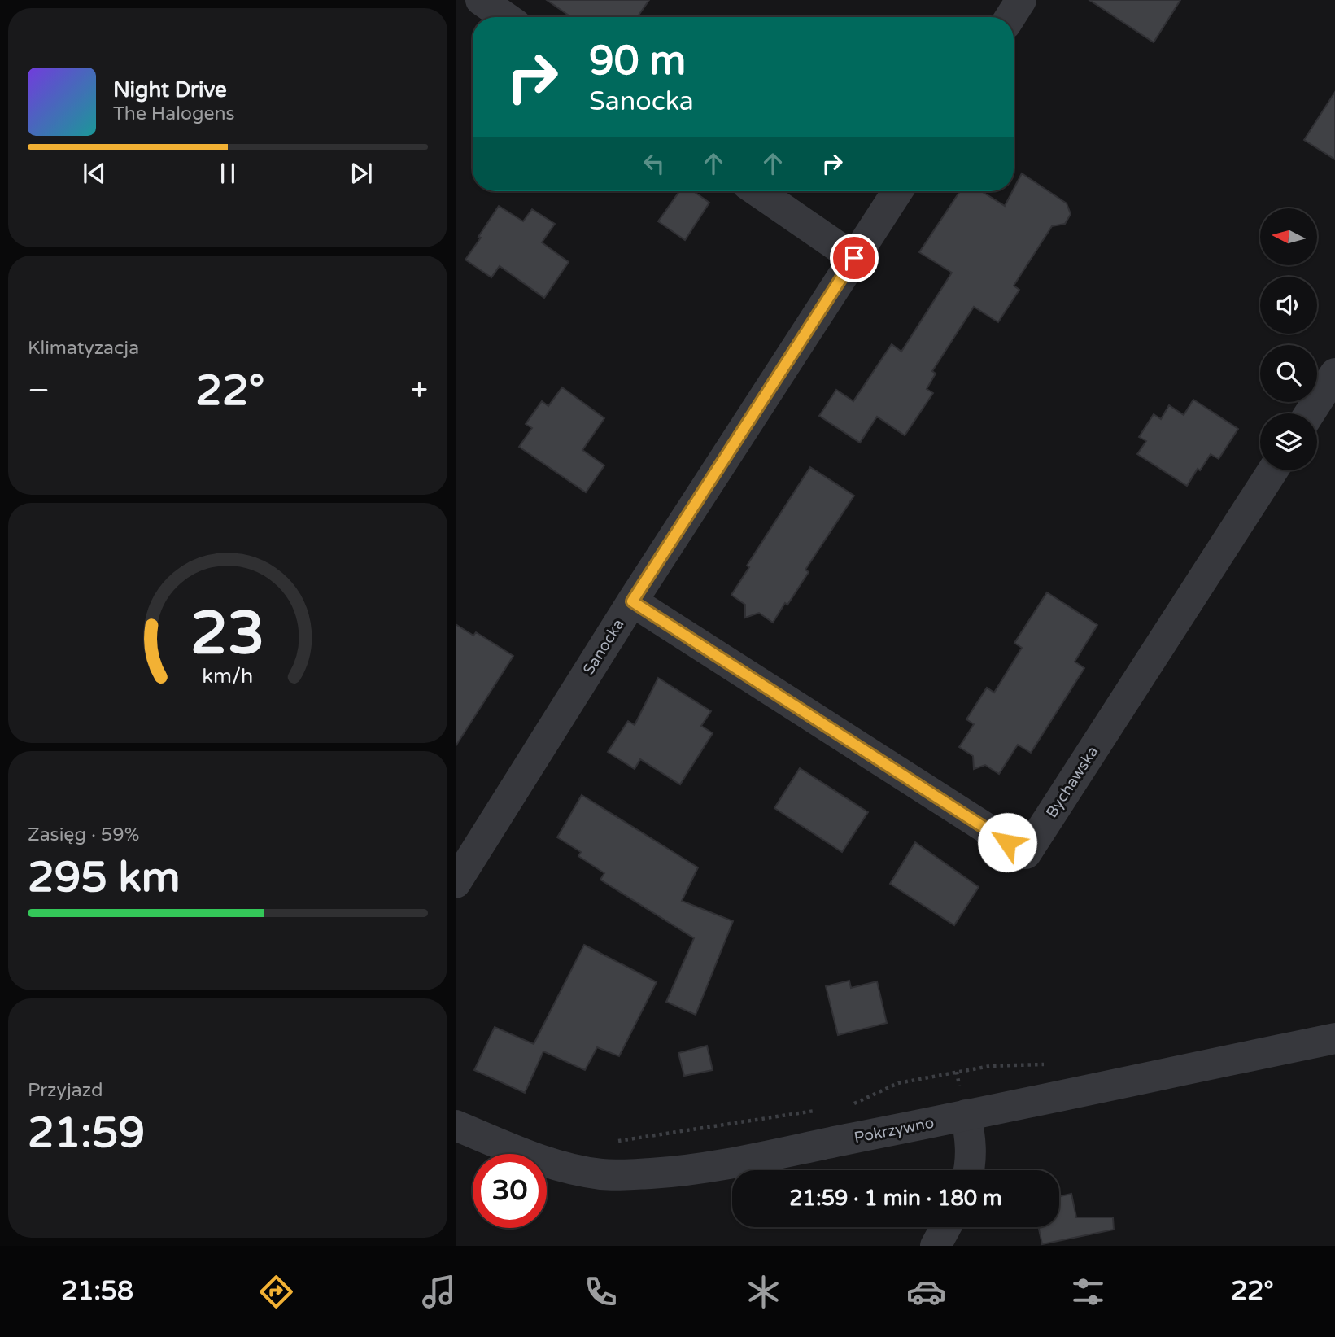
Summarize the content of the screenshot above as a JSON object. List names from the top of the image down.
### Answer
{
  "streets": {
    "street": ["Sanocka", "Bychawska", "Pokrzywno"]
  },
  "crossings": [
    ["Sanocka", "Bychawska"]
  ],
  "north": "left",
  "page": {
    "turn": ["90 m", "Sanocka"],
    "song": ["Night Drive", "The Halogens"],
    "tile": [
      "Klimatyzacja",
      ["Zasięg · 59%", "295 km"],
      ["Przyjazd", "21:59"]
    ],
    "heat": ["−", "22°", "+"],
    "limit": "30",
    "trip": "21:59 · 1 min · 180 m",
    "tabs": ["21:58", "22°"],
    "gauge": ["23", "km/h"]
  }
}
